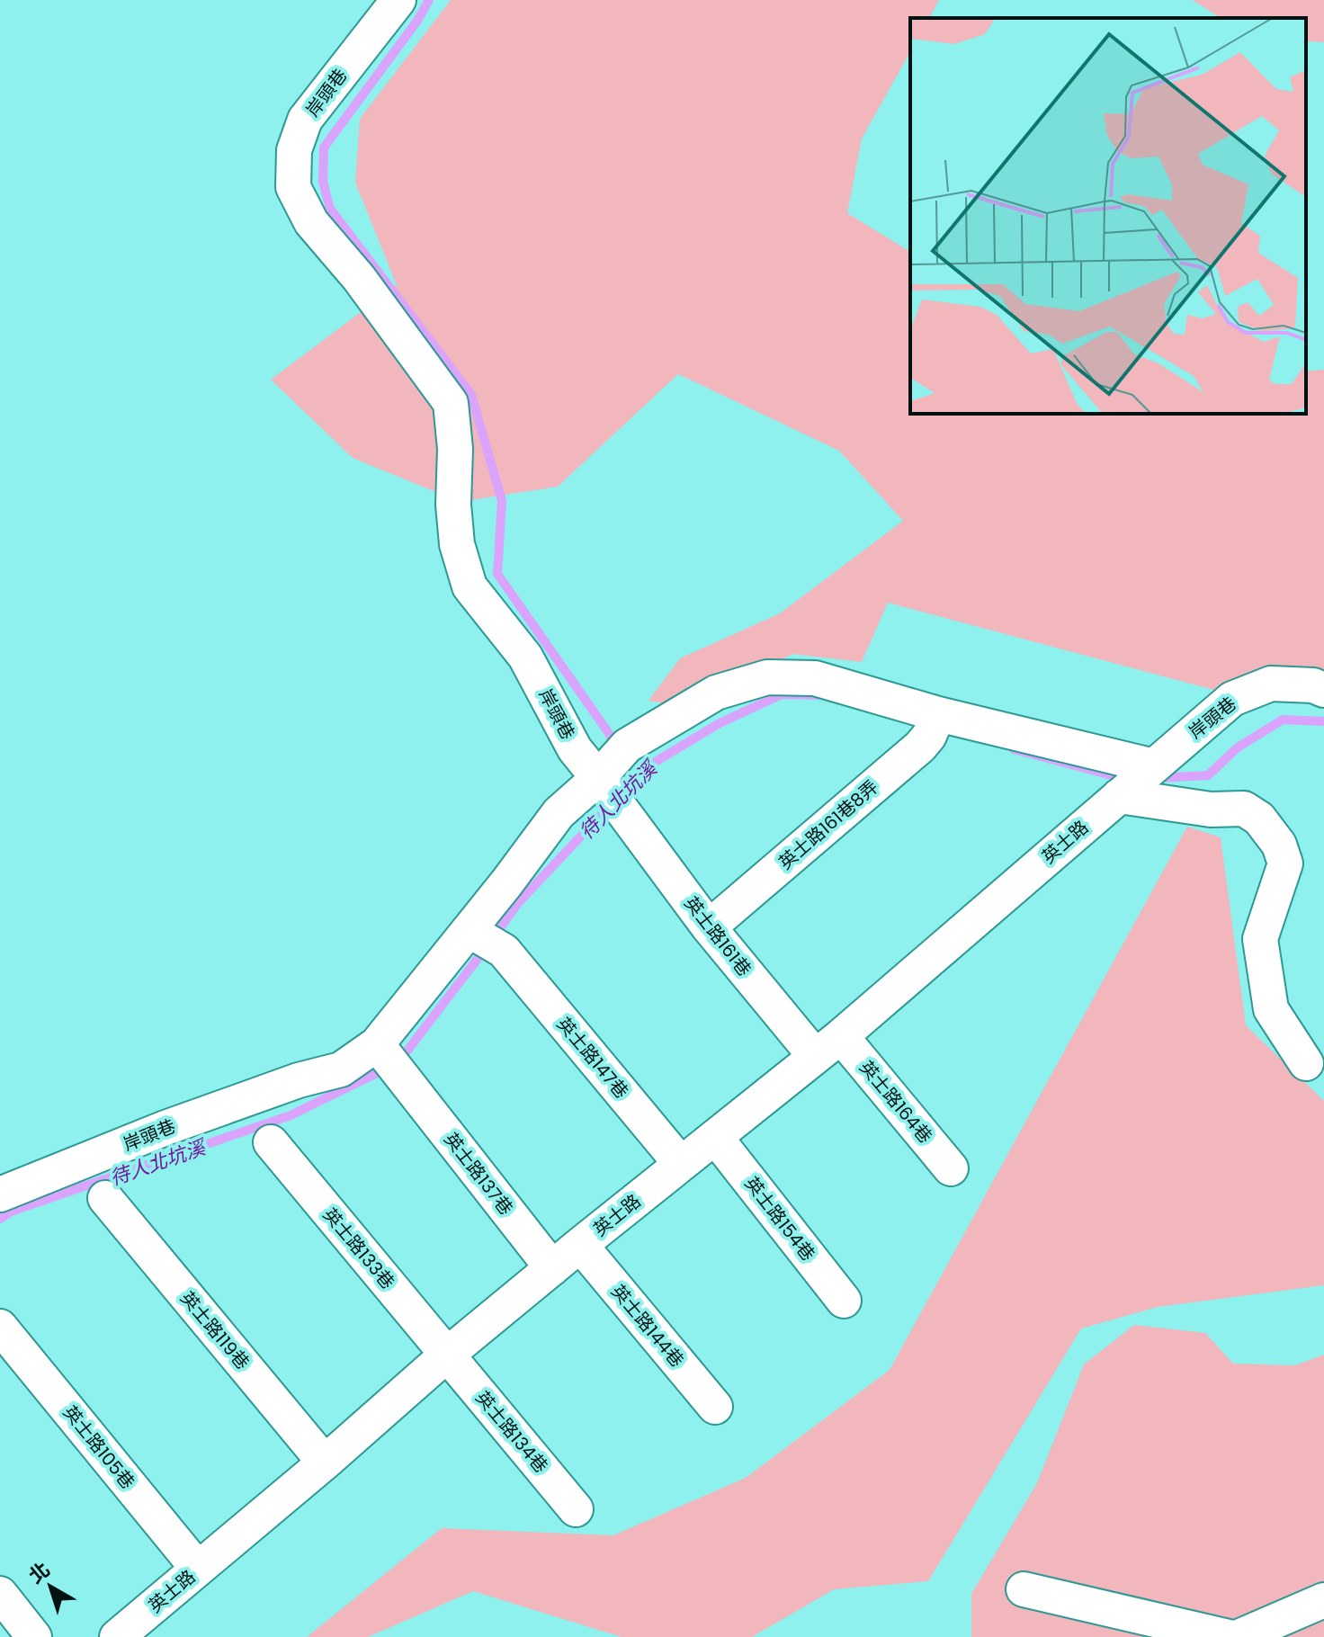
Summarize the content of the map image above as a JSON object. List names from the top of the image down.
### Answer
{
  "streets": {
    "street": [
      "岸頭巷",
      "英士路161巷8弄",
      "英士路",
      "英士路161巷",
      "英士路147巷",
      "英士路164巷",
      "英士路137巷",
      "英士路154巷",
      "英士路133巷",
      "英士路144巷",
      "英士路119巷",
      "英士路134巷",
      "英士路105巷"
    ]
  },
  "crossings": [
    ["岸頭巷", "英士路"],
    ["岸頭巷", "英士路161巷"],
    ["岸頭巷", "英士路147巷"],
    ["岸頭巷", "英士路137巷"],
    ["英士路161巷8弄", "英士路161巷"],
    ["英士路", "英士路161巷"],
    ["英士路", "英士路147巷"],
    ["英士路", "英士路164巷"],
    ["英士路", "英士路137巷"],
    ["英士路", "英士路154巷"],
    ["英士路", "英士路133巷"],
    ["英士路", "英士路144巷"],
    ["英士路", "英士路119巷"],
    ["英士路", "英士路134巷"],
    ["英士路", "英士路105巷"],
    ["英士路161巷", "英士路164巷"],
    ["英士路133巷", "英士路134巷"]
  ],
  "water": ["待人北坑溪"],
  "north": "top left"
}
